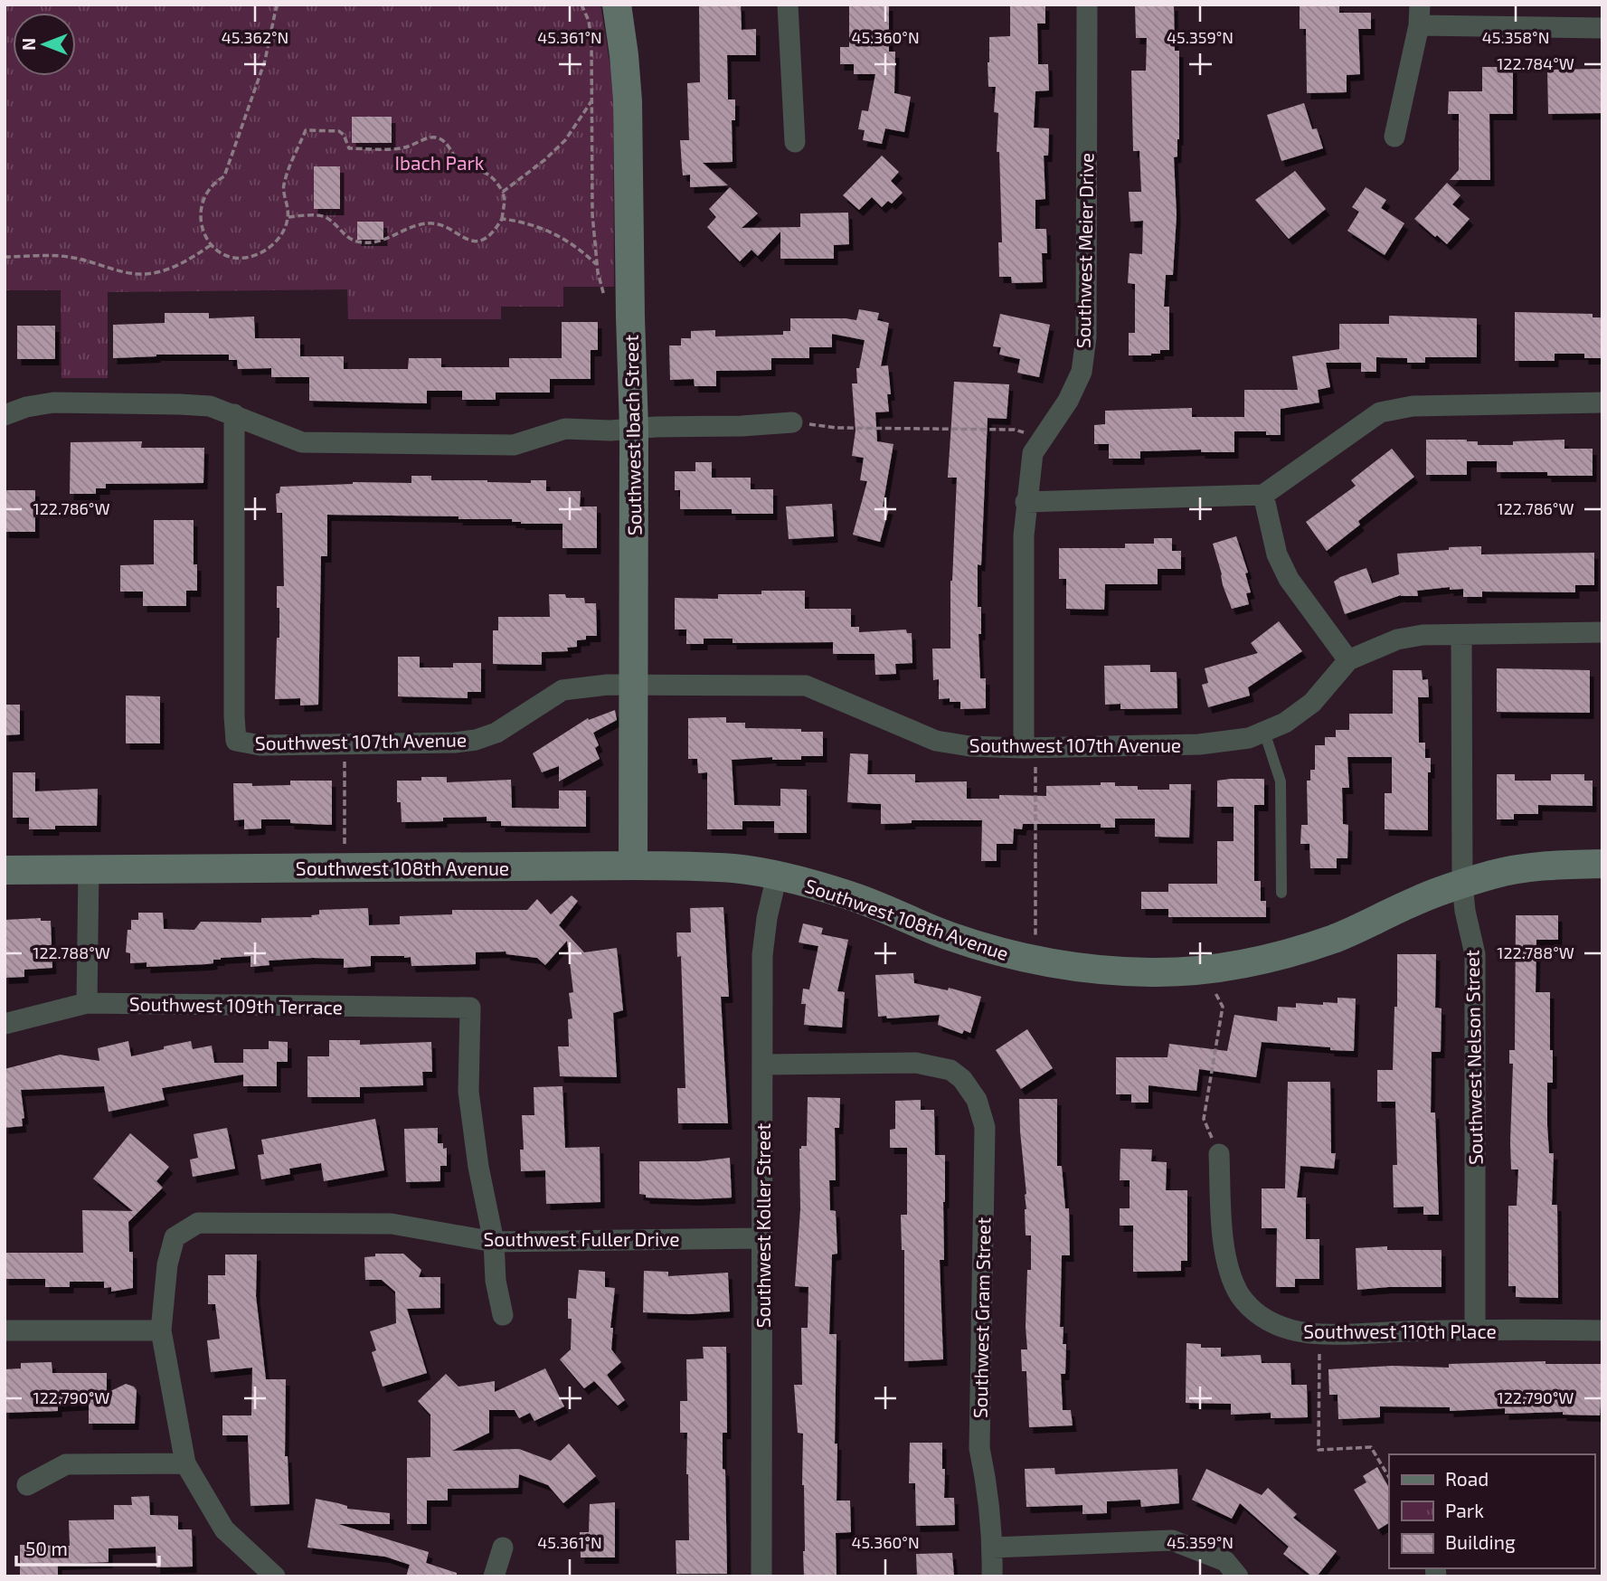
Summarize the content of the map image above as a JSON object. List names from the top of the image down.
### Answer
{
  "streets": {
    "street": [
      "Southwest Meier Drive",
      "Southwest Ibach Street",
      "Southwest 107th Avenue",
      "Southwest 108th Avenue",
      "Southwest 109th Terrace",
      "Southwest Nelson Street",
      "Southwest Koller Street",
      "Southwest Fuller Drive",
      "Southwest Gram Street",
      "Southwest 110th Place"
    ]
  },
  "crossings": [
    ["Southwest Meier Drive", "Southwest 107th Avenue"],
    ["Southwest Ibach Street", "Southwest 107th Avenue"],
    ["Southwest Ibach Street", "Southwest 108th Avenue"],
    ["Southwest 107th Avenue", "Southwest Nelson Street"],
    ["Southwest 108th Avenue", "Southwest Nelson Street"],
    ["Southwest 108th Avenue", "Southwest Koller Street"],
    ["Southwest 109th Terrace", "Southwest Fuller Drive"],
    ["Southwest Nelson Street", "Southwest 110th Place"],
    ["Southwest Koller Street", "Southwest Fuller Drive"],
    ["Southwest Koller Street", "Southwest Gram Street"]
  ],
  "parks": ["Ibach Park"],
  "legend": ["Road", "Park", "Building"],
  "scale_bar": "50 m",
  "north": "left",
  "coordinates": [
    "45.362°N",
    "45.361°N",
    "45.360°N",
    "45.359°N",
    "45.358°N",
    "122.784°W",
    "122.786°W",
    "122.788°W",
    "122.790°W"
  ]
}
